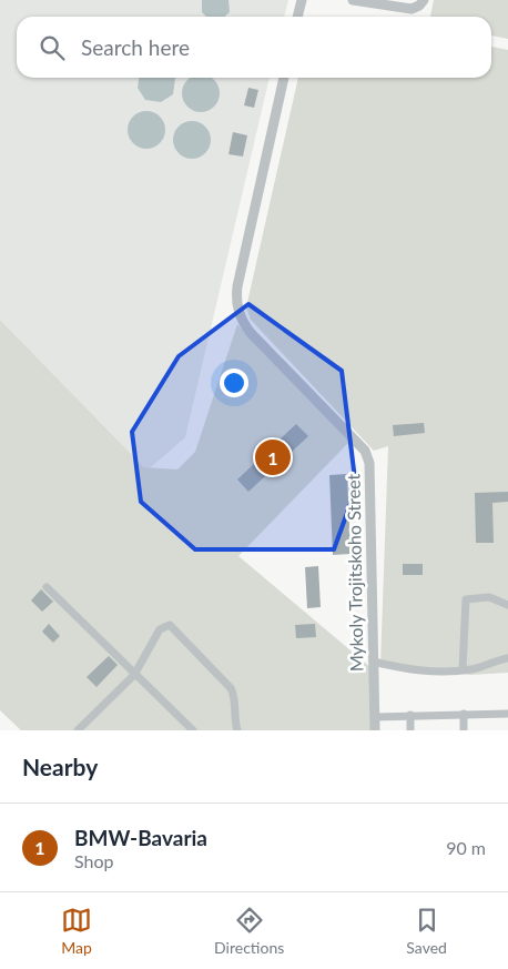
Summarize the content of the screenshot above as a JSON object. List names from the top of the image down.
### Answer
{
  "streets": {
    "street": ["Mykoly Trojitskoho Street"]
  },
  "page": {
    "search": "Search here",
    "pins": "1",
    "heading": "Nearby",
    "list": [
      {
        "mark": "1",
        "name": "BMW-Bavaria",
        "note": "Shop",
        "value": "90 m"
      }
    ],
    "nav": ["Map", "Directions", "Saved"]
  }
}
